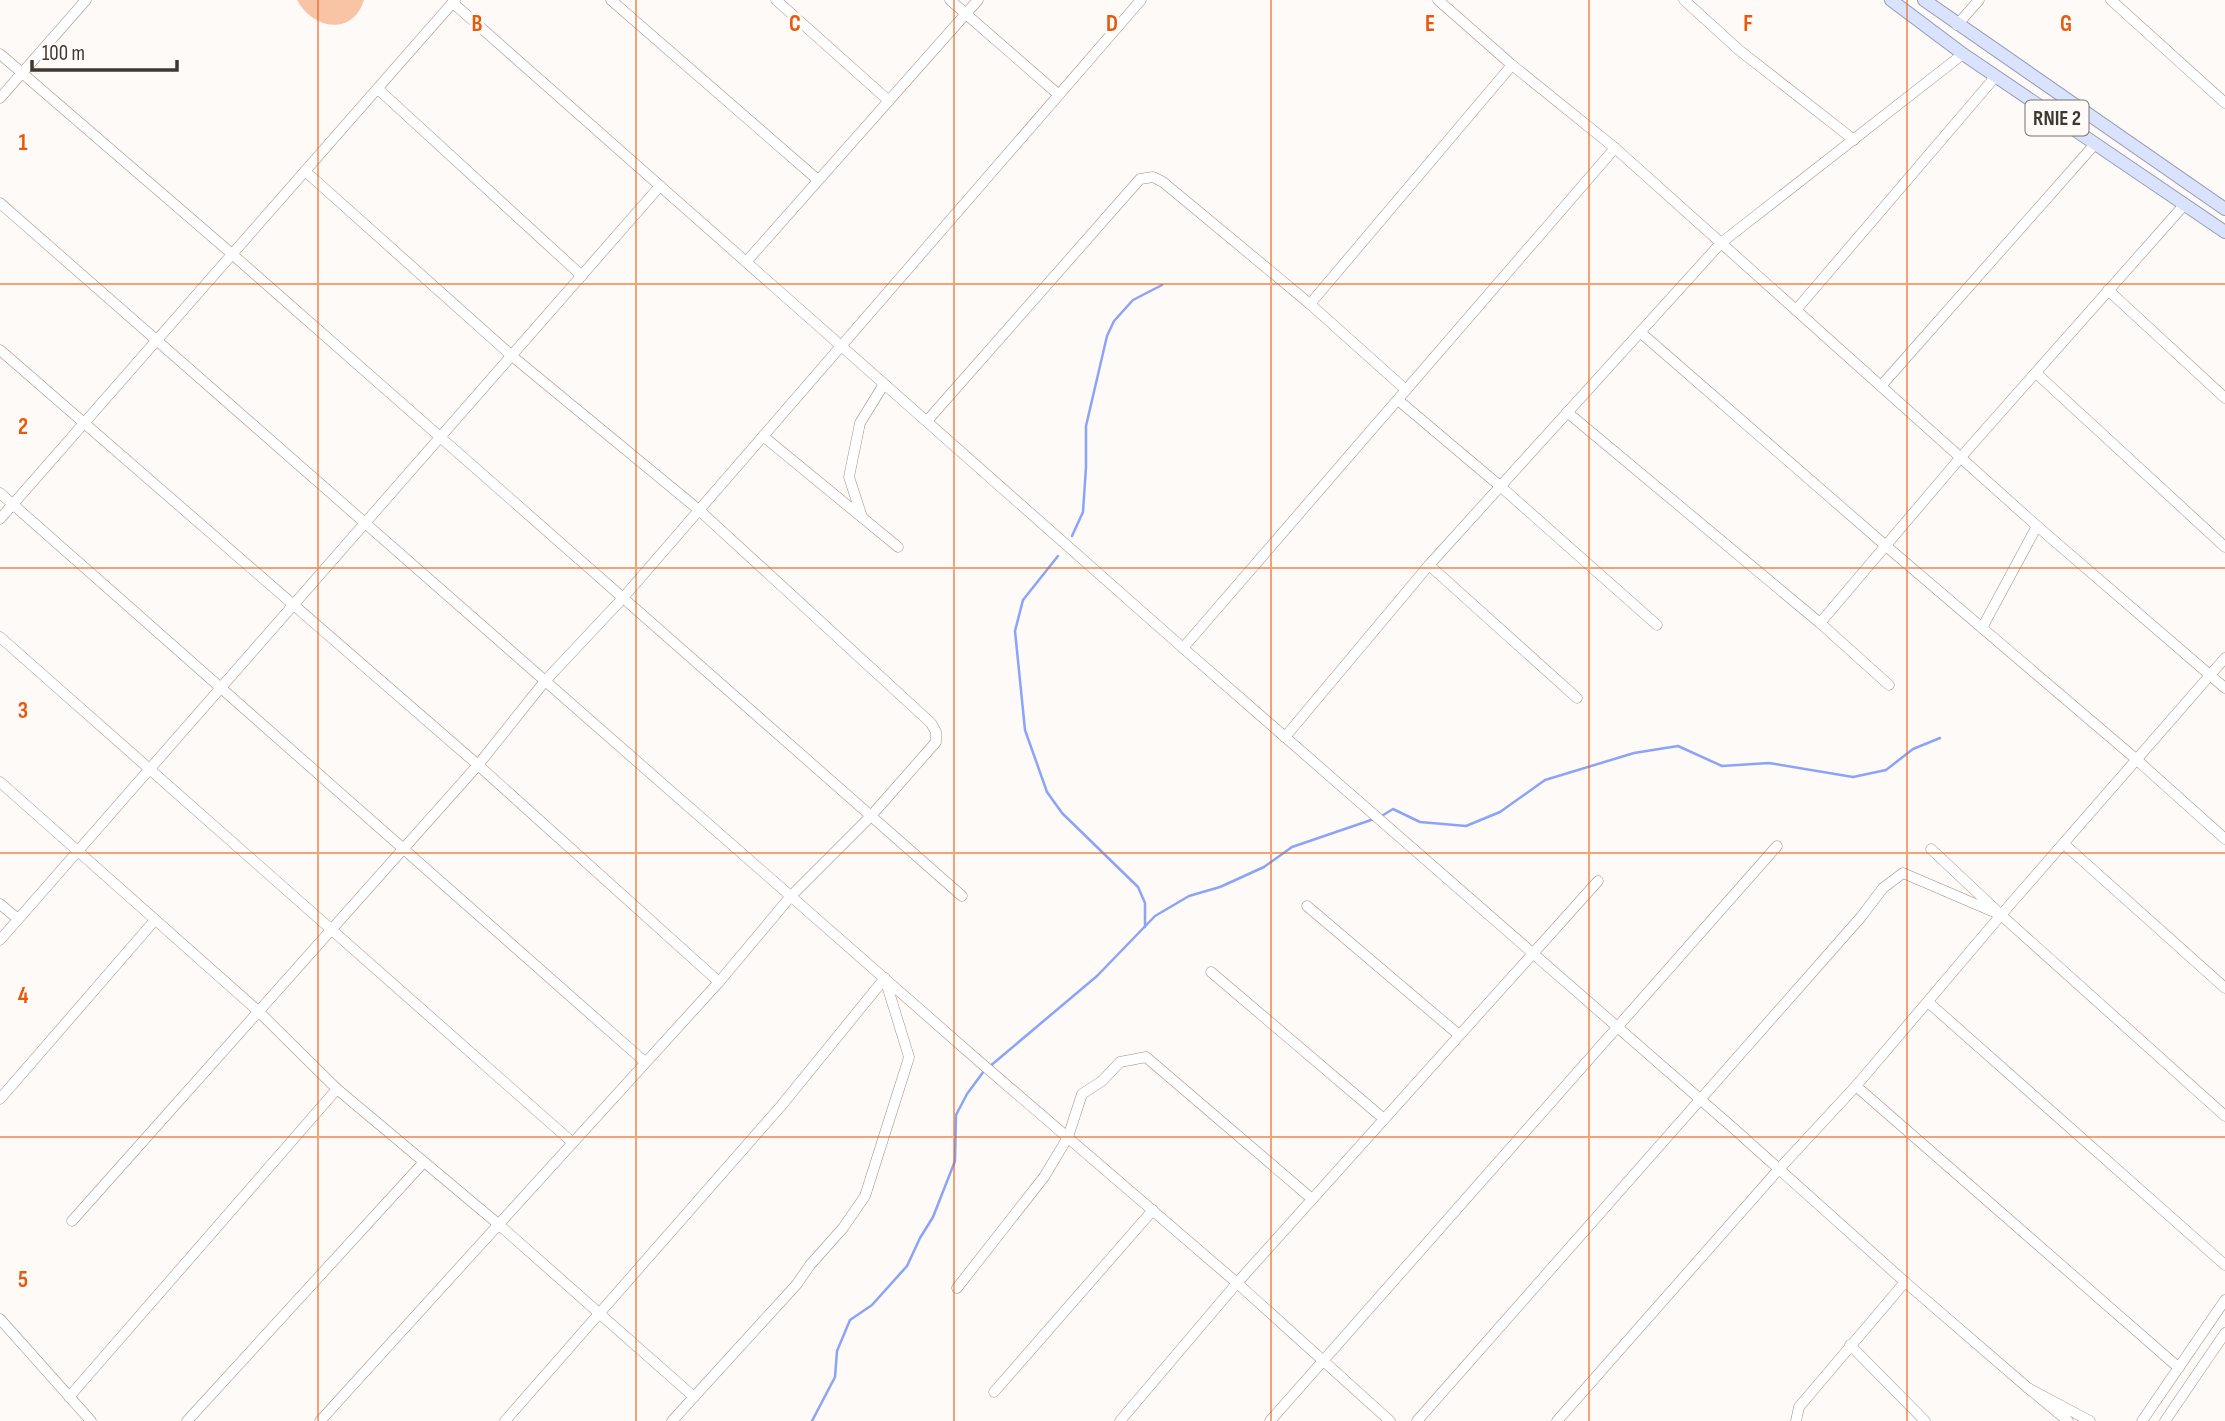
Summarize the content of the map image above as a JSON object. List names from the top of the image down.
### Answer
{
  "streets": {
    "main road": ["RNIE 2"]
  },
  "scale_bar": "100 m",
  "grid": {
    "columns": [
      "B",
      "C",
      "D",
      "E",
      "F",
      "G"
    ],
    "rows": [
      "1",
      "2",
      "3",
      "4",
      "5"
    ]
  }
}
